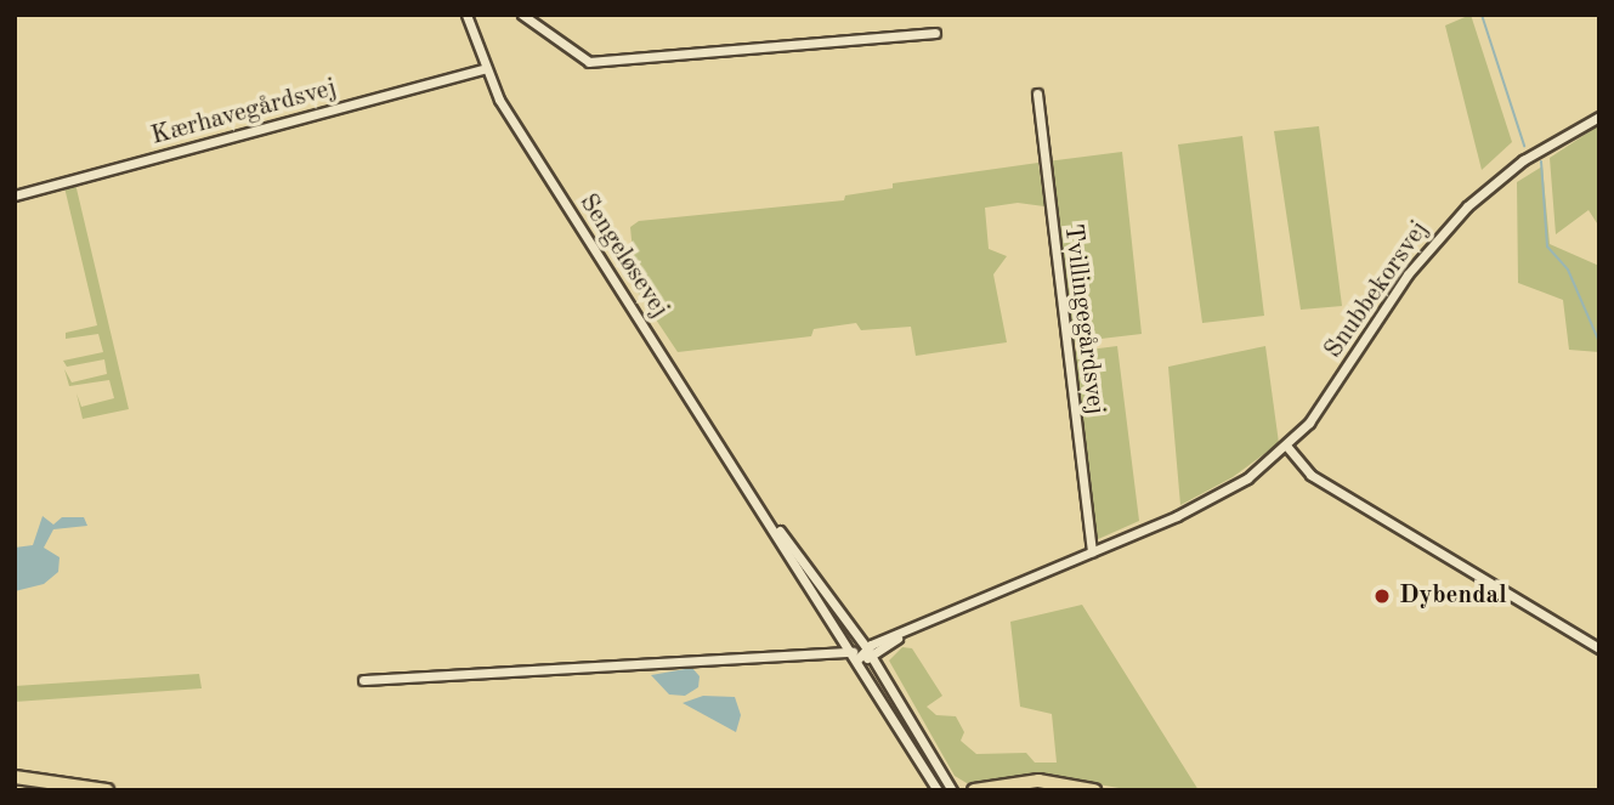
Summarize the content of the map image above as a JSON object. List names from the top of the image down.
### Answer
{
  "streets": {
    "street": [
      "Kærhavegårdsvej",
      "Sengeløsevej",
      "Snubbekorsvej",
      "Tvillingegårdsvej"
    ]
  },
  "crossings": [
    ["Kærhavegårdsvej", "Sengeløsevej"],
    ["Sengeløsevej", "Snubbekorsvej"],
    ["Snubbekorsvej", "Tvillingegårdsvej"]
  ],
  "places": ["Dybendal"]
}
